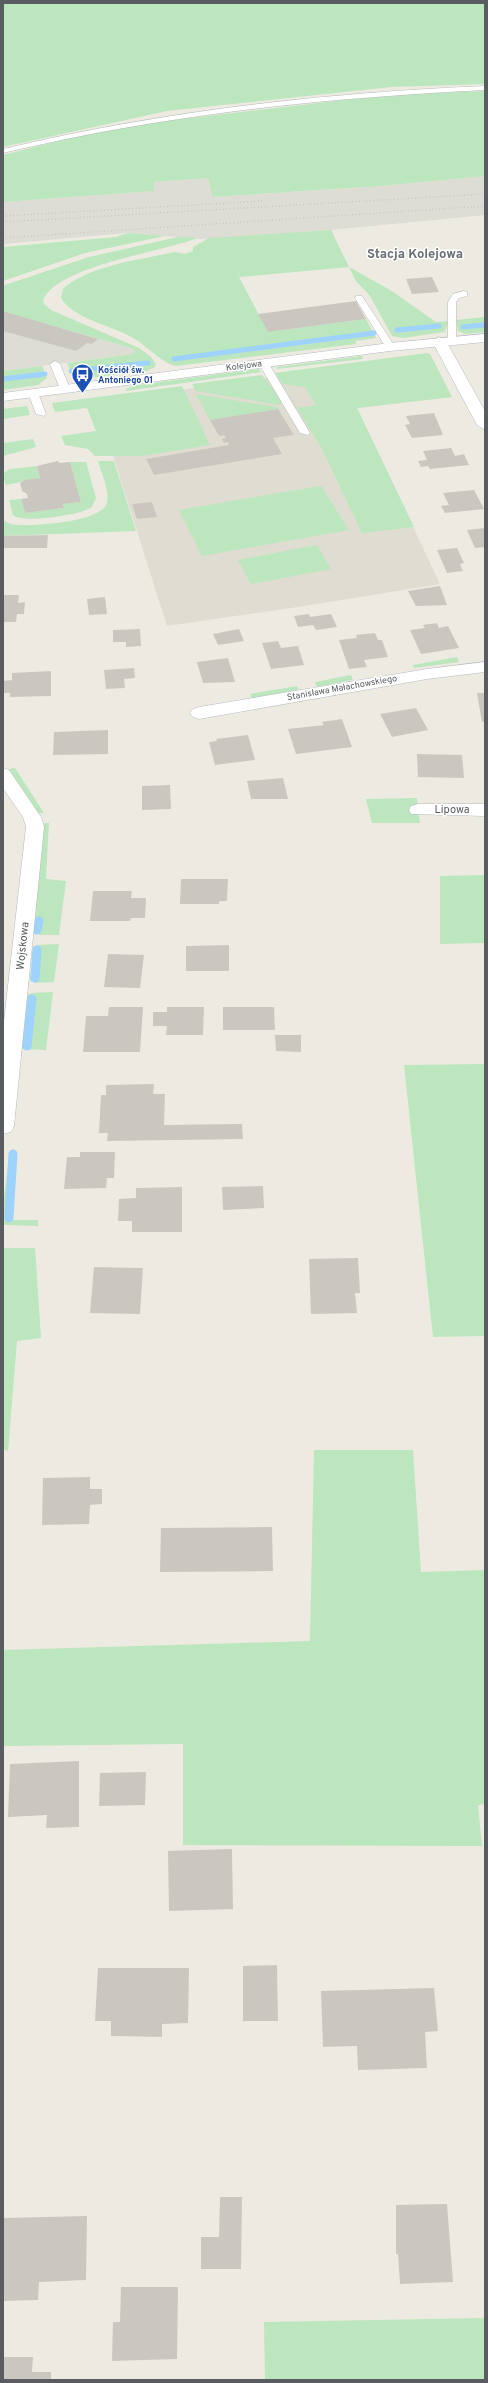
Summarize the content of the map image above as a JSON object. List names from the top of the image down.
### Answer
{
  "streets": {
    "street": [
      "Kolejowa",
      "Stanisława Małachowskiego",
      "Lipowa",
      "Wojskowa"
    ]
  },
  "districts": ["Stacja Kolejowa"],
  "places": {
    "bus stop": ["Kościół św. Antoniego 01"]
  }
}
